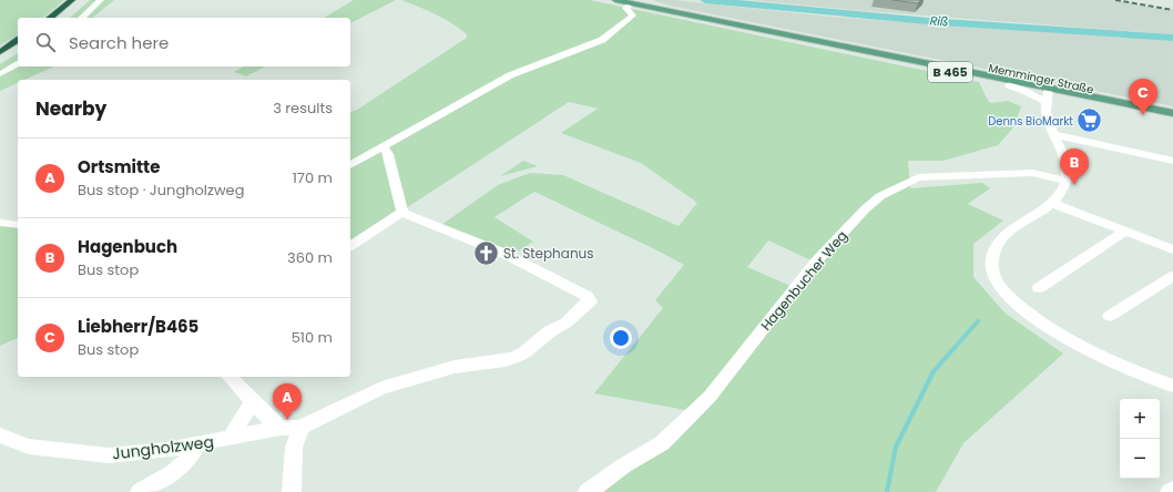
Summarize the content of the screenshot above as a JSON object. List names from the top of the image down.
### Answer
{
  "streets": {
    "main road": ["B 465", "Memminger Straße"],
    "street": ["Hagenbucher Weg", "Jungholzweg"]
  },
  "water": ["Riß"],
  "places": {
    "supermarket": ["Denns BioMarkt"],
    "church": ["St. Stephanus"]
  },
  "page": {
    "search": "Search here",
    "pins": ["C", "B", "A"],
    "heading": ["Nearby", "3 results"],
    "list": [
      {
        "mark": "A",
        "name": "Ortsmitte",
        "note": "Bus stop · Jungholzweg",
        "value": "170 m"
      },
      {
        "mark": "B",
        "name": "Hagenbuch",
        "note": "Bus stop",
        "value": "360 m"
      },
      {
        "mark": "C",
        "name": "Liebherr/B465",
        "note": "Bus stop",
        "value": "510 m"
      }
    ],
    "map_buttons": ["+", "−"]
  }
}
